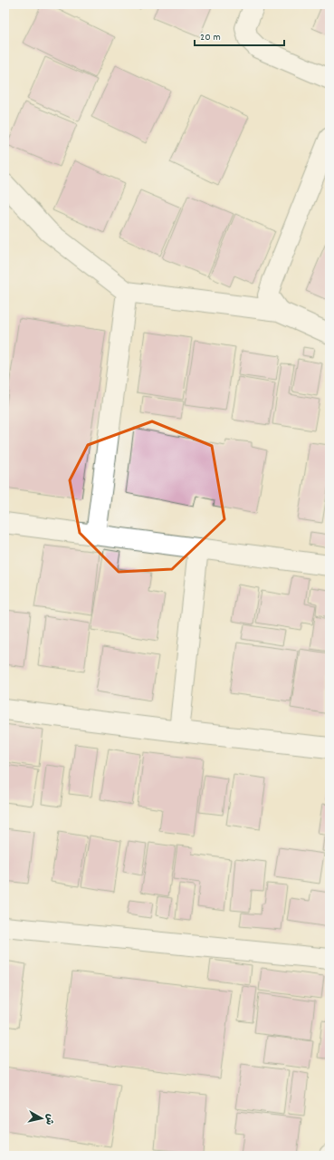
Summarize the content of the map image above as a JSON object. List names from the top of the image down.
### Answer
{
  "scale_bar": "20 m",
  "north": "right"
}
